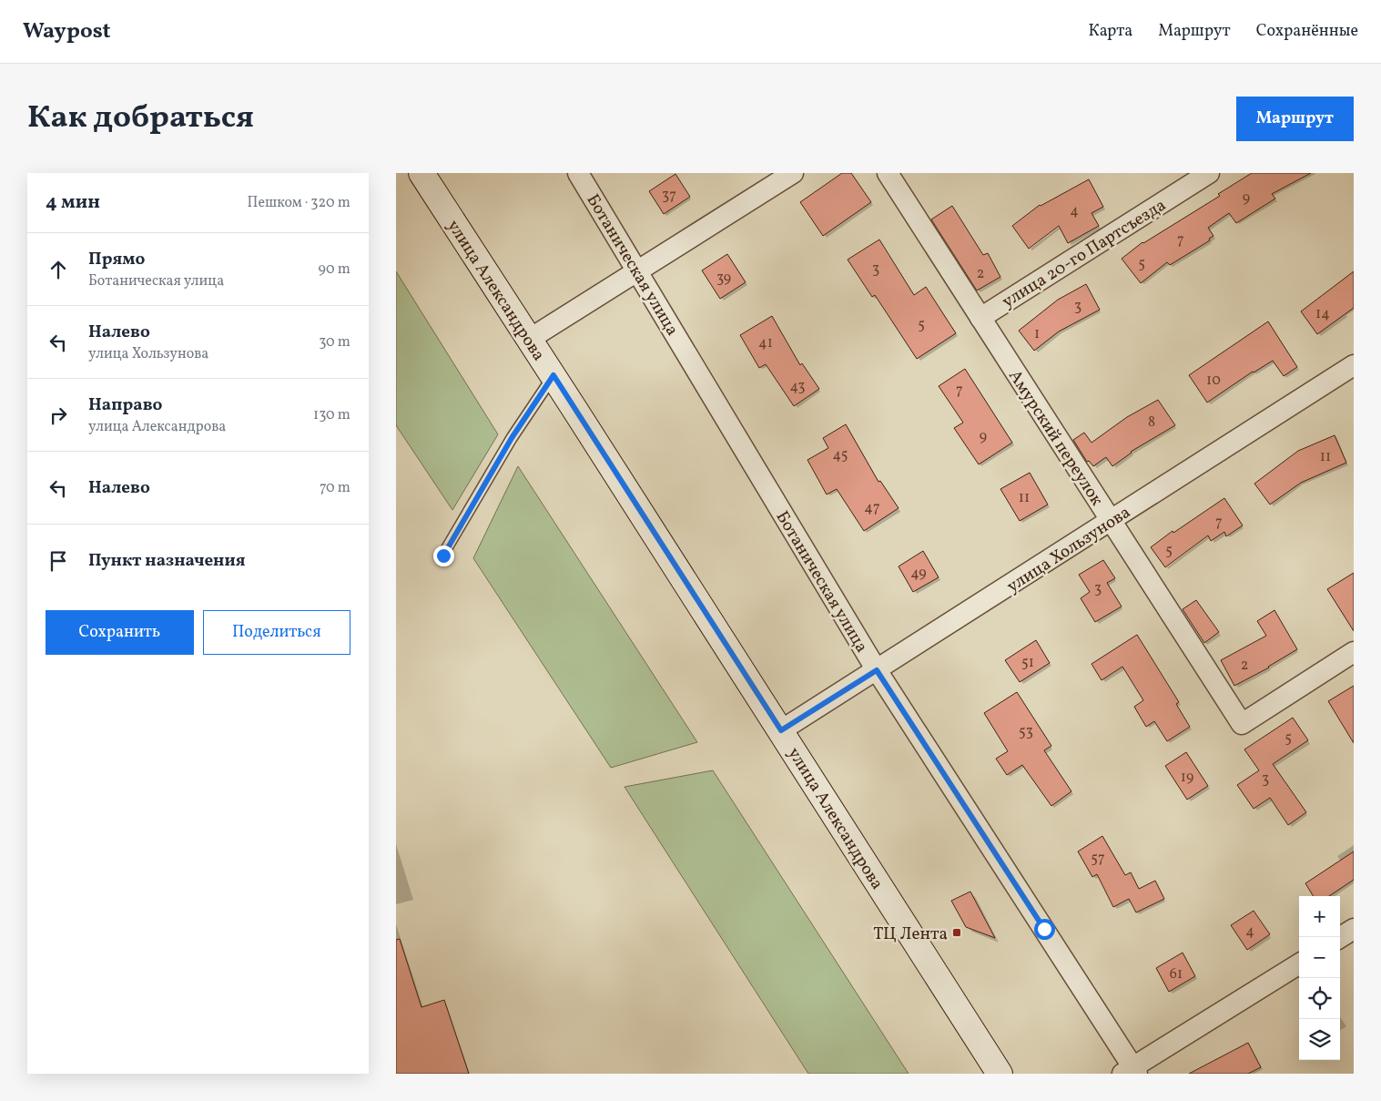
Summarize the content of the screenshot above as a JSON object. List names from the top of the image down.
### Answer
{
  "streets": {
    "main road": ["улица Александрова"],
    "street": [
      "улица 20-го Партсъезда",
      "Ботаническая улица",
      "Амурский переулок",
      "улица Хользунова"
    ]
  },
  "crossings": [
    ["улица 20-го Партсъезда", "Амурский переулок"],
    ["Ботаническая улица", "улица Хользунова"],
    ["улица Александрова", "улица Хользунова"],
    ["Амурский переулок", "улица Хользунова"]
  ],
  "places": {
    "transit": ["ТЦ Лента"]
  },
  "house_numbers": [
    "37",
    "9",
    "4",
    "7",
    "5",
    "3",
    "2",
    "39",
    "3",
    "14",
    "5",
    "1",
    "41",
    "10",
    "43",
    "7",
    "8",
    "9",
    "45",
    "11",
    "11",
    "47",
    "7",
    "5",
    "49",
    "3",
    "51",
    "2",
    "53",
    "5",
    "19",
    "3",
    "57",
    "4",
    "61"
  ],
  "page": {
    "header": "Waypost",
    "nav": ["Карта", "Маршрут", "Сохранённые"],
    "title": "Как добраться",
    "buttons": [
      "Маршрут",
      ["Сохранить", "Поделиться"]
    ],
    "heading": ["4 мин", "Пешком · 320 m"],
    "list": [
      ["Прямо", "Ботаническая улица", "90 m"],
      ["Налево", "улица Хользунова", "30 m"],
      ["Направо", "улица Александрова", "130 m"],
      ["Налево", "70 m"],
      "Пункт назначения"
    ],
    "map_buttons": ["+", "−"]
  }
}
